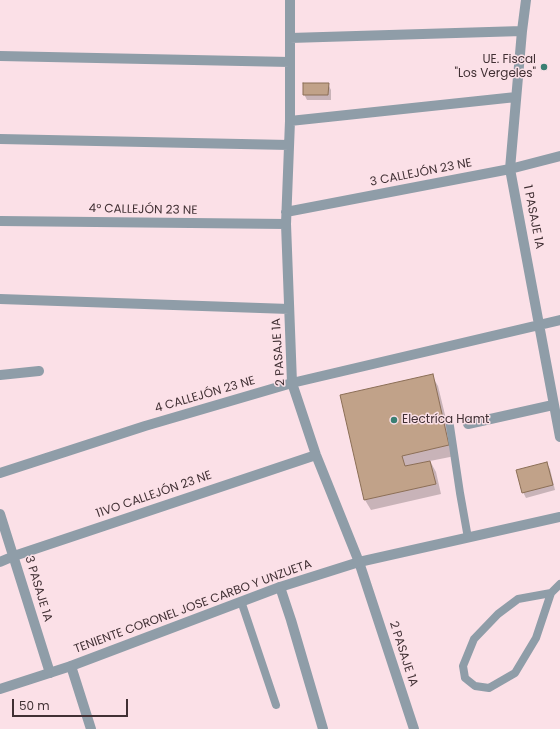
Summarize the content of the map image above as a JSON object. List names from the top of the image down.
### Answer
{
  "streets": {
    "street": [
      "3 CALLEJÓN 23 NE",
      "4° CALLEJÓN 23 NE",
      "1 PASAJE 1A",
      "2 PASAJE 1A",
      "4 CALLEJÓN 23 NE",
      "11VO CALLEJÓN 23 NE",
      "3 PASAJE 1A",
      "TENIENTE CORONEL JOSE CARBO Y UNZUETA"
    ]
  },
  "crossings": [
    ["3 CALLEJÓN 23 NE", "1 PASAJE 1A"],
    ["3 CALLEJÓN 23 NE", "2 PASAJE 1A"],
    ["4° CALLEJÓN 23 NE", "2 PASAJE 1A"],
    ["1 PASAJE 1A", "4 CALLEJÓN 23 NE"],
    ["2 PASAJE 1A", "4 CALLEJÓN 23 NE"],
    ["2 PASAJE 1A", "11VO CALLEJÓN 23 NE"],
    ["2 PASAJE 1A", "TENIENTE CORONEL JOSE CARBO Y UNZUETA"],
    ["11VO CALLEJÓN 23 NE", "3 PASAJE 1A"],
    ["3 PASAJE 1A", "TENIENTE CORONEL JOSE CARBO Y UNZUETA"]
  ],
  "places": ["UE. Fiscal \"Los Vergeles\"", "Electríca Hamt"],
  "scale_bar": "50 m"
}
